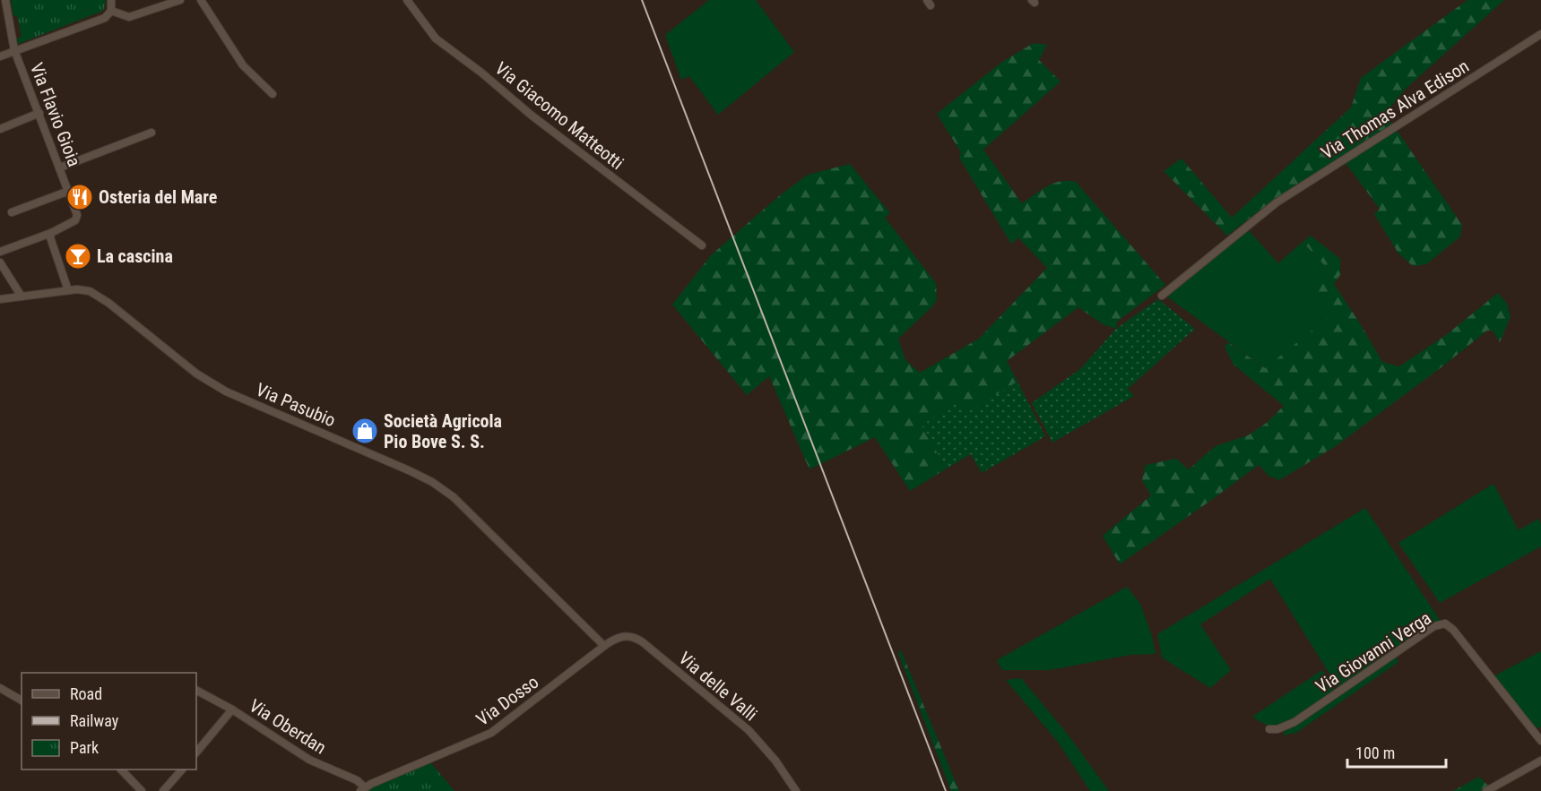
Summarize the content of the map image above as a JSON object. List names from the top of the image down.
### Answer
{
  "streets": {
    "street": [
      "Via Thomas Alva Edison",
      "Via Flavio Gioia",
      "Via Giacomo Matteotti",
      "Via Pasubio",
      "Via Giovanni Verga",
      "Via delle Valli",
      "Via Dosso",
      "Via Oberdan"
    ]
  },
  "crossings": [
    ["Via Pasubio", "Via delle Valli"],
    ["Via Pasubio", "Via Dosso"],
    ["Via delle Valli", "Via Dosso"],
    ["Via Dosso", "Via Oberdan"]
  ],
  "places": {
    "restaurant": ["Osteria del Mare"],
    "bar": ["La cascina"],
    "shop": ["Società Agricola Pio Bove S. S."]
  },
  "legend": ["Road", "Railway", "Park"],
  "scale_bar": "100 m"
}
